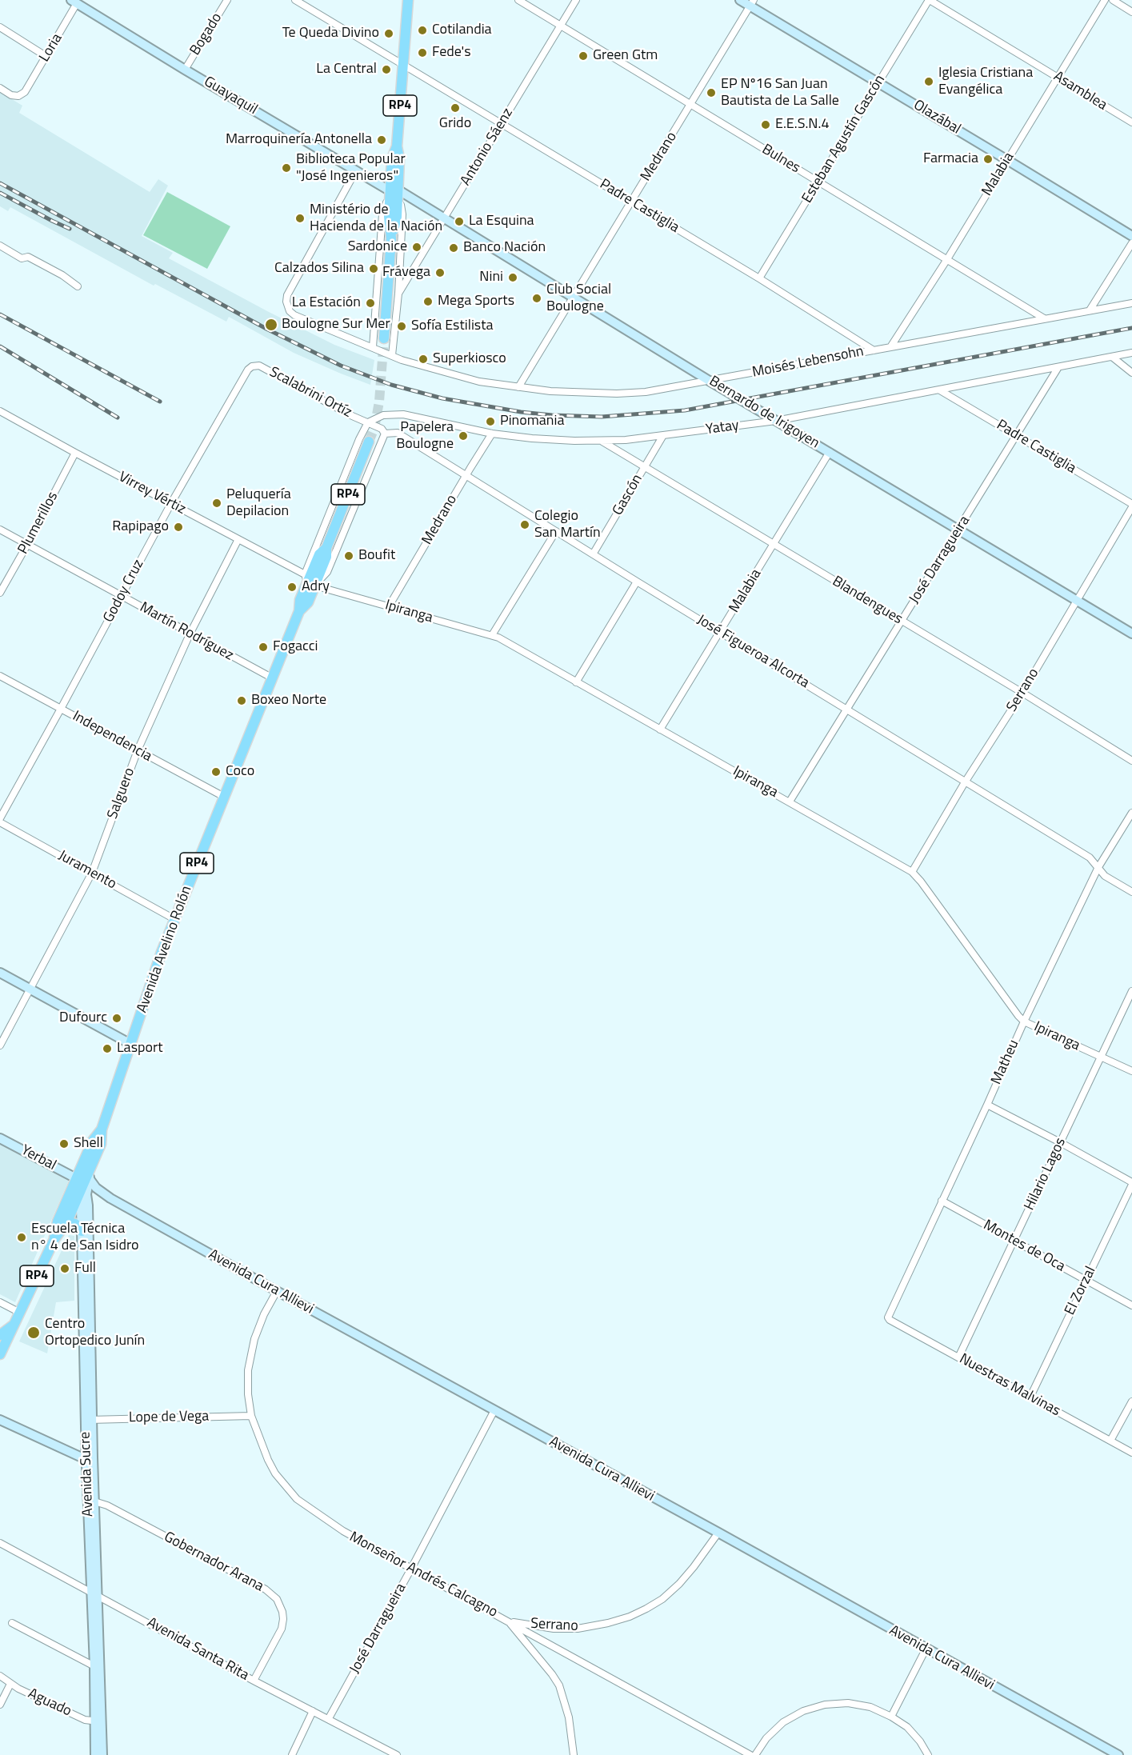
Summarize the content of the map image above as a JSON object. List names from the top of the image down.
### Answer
{
  "streets": {
    "main road": ["RP4", "Avenida Avelino Rolón"],
    "street": [
      "Bogado",
      "Loria",
      "Asamblea",
      "Guayaquil",
      "Olazábal",
      "Esteban Agustín Gascón",
      "Antonio Sáenz",
      "Medrano",
      "Bulnes",
      "Malabia",
      "Padre Castiglia",
      "Moisés Lebensohn",
      "Scalabrini Ortíz",
      "Bernardo de Irigoyen",
      "Yatay",
      "Virrey Vértiz",
      "Gascón",
      "Plumerillos",
      "José Darragueira",
      "Godoy Cruz",
      "Blandengues",
      "Ipiranga",
      "Martín Rodríguez",
      "José Figueroa Alcorta",
      "Serrano",
      "Independencia",
      "Salguero",
      "Juramento",
      "Matheu",
      "Yerbal",
      "Hilario Lagos",
      "Montes de Oca",
      "Avenida Cura Allievi",
      "El Zorzal",
      "Nuestras Malvinas",
      "Lope de Vega",
      "Avenida Sucre",
      "Gobernador Arana",
      "Monseñor Andrés Calcagno",
      "Avenida Santa Rita",
      "Aguado"
    ]
  },
  "crossings": [
    ["Bogado", "Guayaquil"],
    ["Loria", "Guayaquil"],
    ["Asamblea", "Esteban Agustín Gascón"],
    ["Asamblea", "Malabia"],
    ["Guayaquil", "RP4"],
    ["Guayaquil", "Moisés Lebensohn"],
    ["Guayaquil", "Bernardo de Irigoyen"],
    ["RP4", "Padre Castiglia"],
    ["RP4", "Bernardo de Irigoyen"],
    ["Olazábal", "Esteban Agustín Gascón"],
    ["Olazábal", "Medrano"],
    ["Olazábal", "Malabia"],
    ["Esteban Agustín Gascón", "Bulnes"],
    ["Esteban Agustín Gascón", "Padre Castiglia"],
    ["Antonio Sáenz", "Bulnes"],
    ["Antonio Sáenz", "Padre Castiglia"],
    ["Antonio Sáenz", "Bernardo de Irigoyen"],
    ["Medrano", "Bulnes"],
    ["Medrano", "Padre Castiglia"],
    ["Medrano", "Moisés Lebensohn"],
    ["Medrano", "Bernardo de Irigoyen"],
    ["Medrano", "Yatay"],
    ["Medrano", "Ipiranga"],
    ["Medrano", "José Figueroa Alcorta"],
    ["Bulnes", "Malabia"],
    ["Bulnes", "Moisés Lebensohn"],
    ["Malabia", "Moisés Lebensohn"],
    ["Malabia", "Bernardo de Irigoyen"],
    ["Malabia", "Blandengues"],
    ["Malabia", "Ipiranga"],
    ["Malabia", "José Figueroa Alcorta"],
    ["Padre Castiglia", "Moisés Lebensohn"],
    ["Padre Castiglia", "Yatay"],
    ["Padre Castiglia", "José Darragueira"],
    ["Padre Castiglia", "Serrano"],
    ["Moisés Lebensohn", "Bernardo de Irigoyen"],
    ["Scalabrini Ortíz", "Yatay"],
    ["Scalabrini Ortíz", "Godoy Cruz"],
    ["Scalabrini Ortíz", "José Figueroa Alcorta"],
    ["Scalabrini Ortíz", "Avenida Avelino Rolón"],
    ["Bernardo de Irigoyen", "Yatay"],
    ["Bernardo de Irigoyen", "José Darragueira"],
    ["Bernardo de Irigoyen", "Serrano"],
    ["Yatay", "Gascón"],
    ["Yatay", "José Darragueira"],
    ["Yatay", "Blandengues"],
    ["Yatay", "José Figueroa Alcorta"],
    ["Yatay", "Avenida Avelino Rolón"],
    ["Virrey Vértiz", "Plumerillos"],
    ["Virrey Vértiz", "Godoy Cruz"],
    ["Virrey Vértiz", "Ipiranga"],
    ["Virrey Vértiz", "Salguero"],
    ["Virrey Vértiz", "Avenida Avelino Rolón"],
    ["Gascón", "Blandengues"],
    ["Gascón", "José Figueroa Alcorta"],
    ["Plumerillos", "Martín Rodríguez"],
    ["José Darragueira", "Blandengues"],
    ["José Darragueira", "Ipiranga"],
    ["José Darragueira", "José Figueroa Alcorta"],
    ["José Darragueira", "Avenida Cura Allievi"],
    ["José Darragueira", "Monseñor Andrés Calcagno"],
    ["José Darragueira", "Avenida Santa Rita"],
    ["Godoy Cruz", "Martín Rodríguez"],
    ["Godoy Cruz", "Independencia"],
    ["Blandengues", "Serrano"],
    ["Ipiranga", "Serrano"],
    ["Ipiranga", "Avenida Avelino Rolón"],
    ["Ipiranga", "Matheu"],
    ["Ipiranga", "Hilario Lagos"],
    ["Martín Rodríguez", "Salguero"],
    ["Martín Rodríguez", "Avenida Avelino Rolón"],
    ["José Figueroa Alcorta", "Serrano"],
    ["José Figueroa Alcorta", "Avenida Avelino Rolón"],
    ["José Figueroa Alcorta", "Matheu"],
    ["Serrano", "Avenida Cura Allievi"],
    ["Serrano", "Monseñor Andrés Calcagno"],
    ["Independencia", "Salguero"],
    ["Independencia", "Avenida Avelino Rolón"],
    ["Salguero", "Juramento"],
    ["Juramento", "Avenida Avelino Rolón"],
    ["Avenida Avelino Rolón", "Yerbal"],
    ["Avenida Avelino Rolón", "Avenida Sucre"],
    ["Matheu", "Montes de Oca"],
    ["Matheu", "Nuestras Malvinas"],
    ["Hilario Lagos", "Montes de Oca"],
    ["Hilario Lagos", "Nuestras Malvinas"],
    ["Montes de Oca", "El Zorzal"],
    ["Avenida Cura Allievi", "Avenida Sucre"],
    ["Avenida Cura Allievi", "Monseñor Andrés Calcagno"],
    ["El Zorzal", "Nuestras Malvinas"],
    ["Lope de Vega", "Avenida Sucre"],
    ["Lope de Vega", "Monseñor Andrés Calcagno"],
    ["Avenida Sucre", "Gobernador Arana"],
    ["Avenida Sucre", "Avenida Santa Rita"],
    ["Avenida Sucre", "Aguado"],
    ["Gobernador Arana", "Avenida Santa Rita"]
  ],
  "places": [
    "Cotilandia",
    "Te Queda Divino",
    "Fede's",
    "Green Gtm",
    "La Central",
    "Iglesia Cristiana Evangélica",
    "EP Nº16 San Juan Bautista de La Salle",
    "Grido",
    "E.E.S.N.4",
    "Marroquinería Antonella",
    "Farmacia",
    "Biblioteca Popular \"José Ingenieros\"",
    "Ministério de Hacienda de la Nación",
    "La Esquina",
    "Sardonice",
    "Banco Nación",
    "Calzados Silina",
    "Frávega",
    "Nini",
    "Club Social Boulogne",
    "Mega Sports",
    "La Estación",
    "Boulogne Sur Mer",
    "Sofía Estilista",
    "Superkiosco",
    "Pinomania",
    "Papelera Boulogne",
    "Peluquería Depilacion",
    "Colegio San Martín",
    "Rapipago",
    "Boufit",
    "Adry",
    "Fogacci",
    "Boxeo Norte",
    "Coco",
    "Dufourc",
    "Lasport",
    "Shell",
    "Escuela Técnica n° 4 de San Isidro",
    "Full",
    "Centro Ortopedico Junín"
  ]
}
